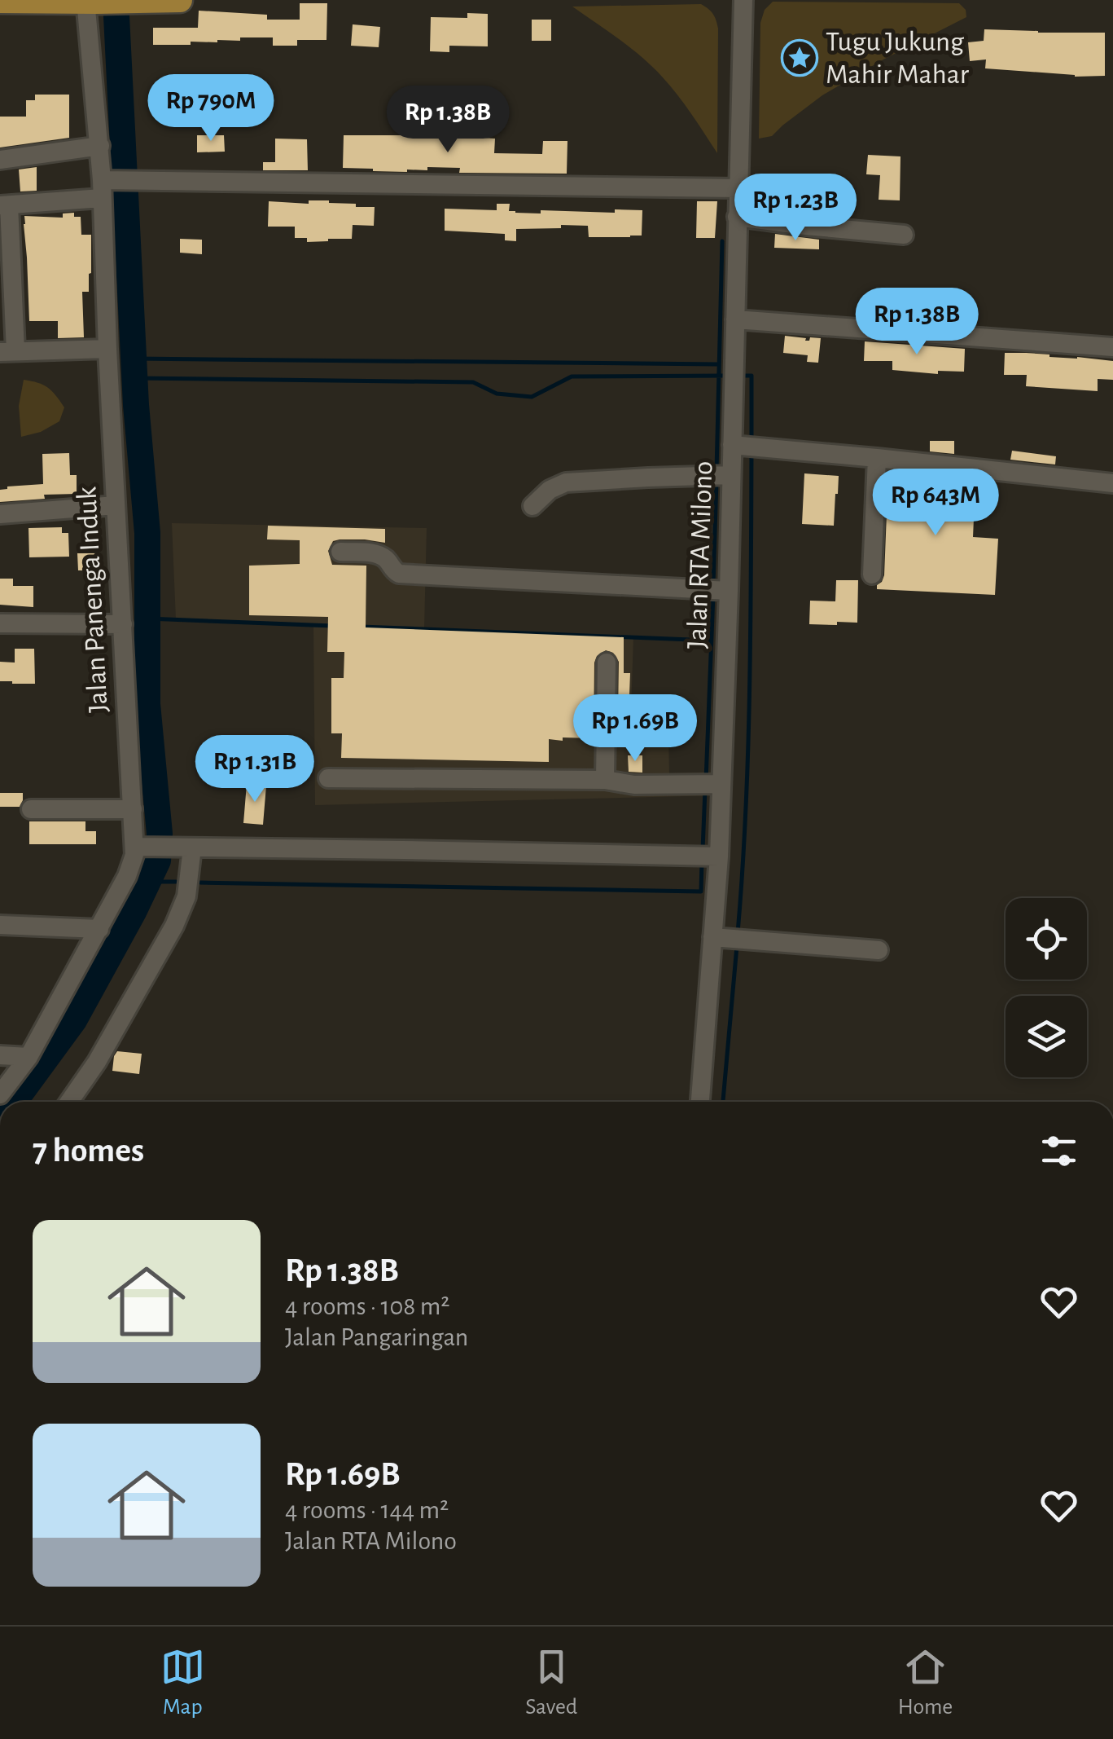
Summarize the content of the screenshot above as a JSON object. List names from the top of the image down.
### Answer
{
  "streets": {
    "street": ["Jalan RTA Milono", "Jalan Panenga Induk"]
  },
  "places": {
    "place": ["Tugu Jukung Mahir Mahar"]
  },
  "page": {
    "price": [
      "Rp 790M",
      "Rp 1.38B",
      "Rp 1.23B",
      "Rp 1.38B",
      "Rp 643M",
      "Rp 1.69B",
      "Rp 1.31B"
    ],
    "heading": "7 homes",
    "list": [
      {
        "name": "Rp 1.38B",
        "note": "4 rooms · 108 m² · Jalan Pangaringan"
      },
      {
        "name": "Rp 1.69B",
        "note": "4 rooms · 144 m² · Jalan RTA Milono"
      }
    ],
    "tabs": ["Map", "Saved", "Home"]
  }
}
